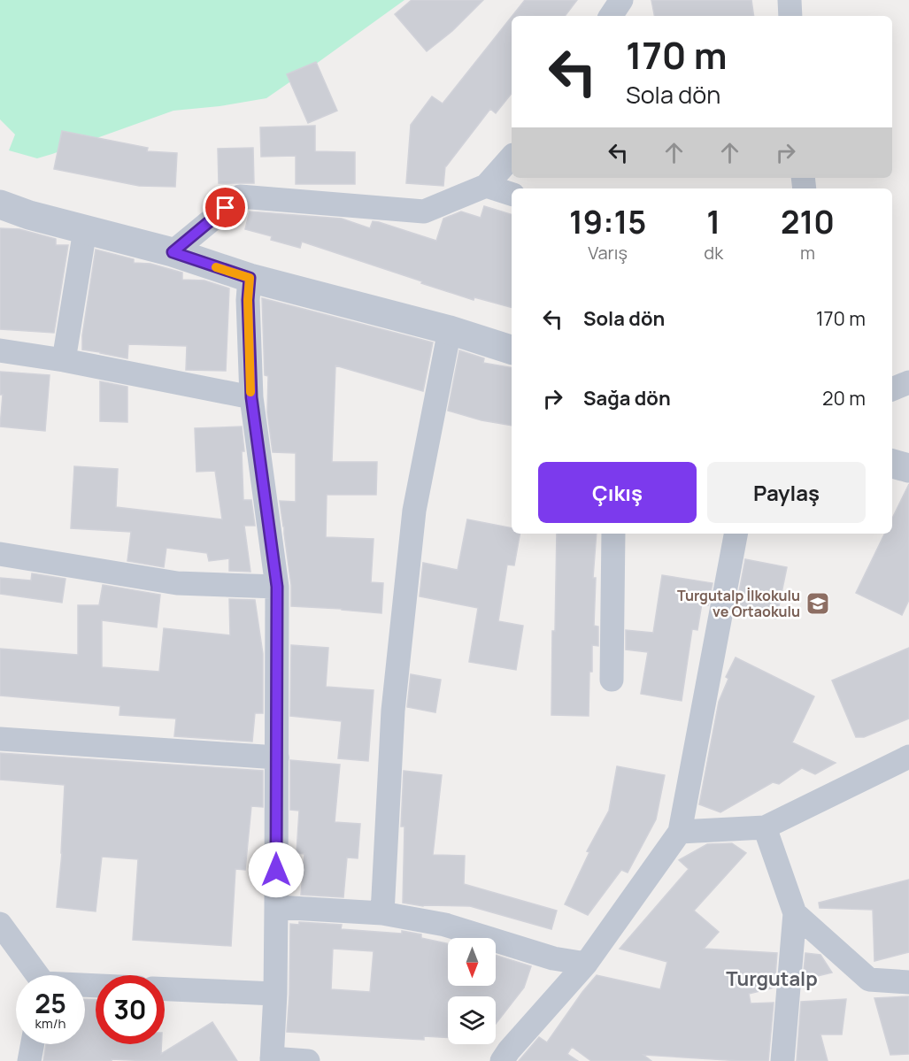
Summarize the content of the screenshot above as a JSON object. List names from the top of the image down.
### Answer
{
  "districts": ["Turgutalp"],
  "places": {
    "school or university": ["Turgutalp İlkokulu ve Ortaokulu"]
  },
  "north": "bottom",
  "page": {
    "turn": ["170 m", "Sola dön"],
    "eta": [
      "19:15",
      "Varış",
      "1",
      "dk",
      "210",
      "m"
    ],
    "list": [
      {
        "name": "Sola dön",
        "value": "170 m"
      },
      {
        "name": "Sağa dön",
        "value": "20 m"
      }
    ],
    "buttons": ["Çıkış", "Paylaş"],
    "speed": "25 km/h",
    "limit": "30"
  }
}
